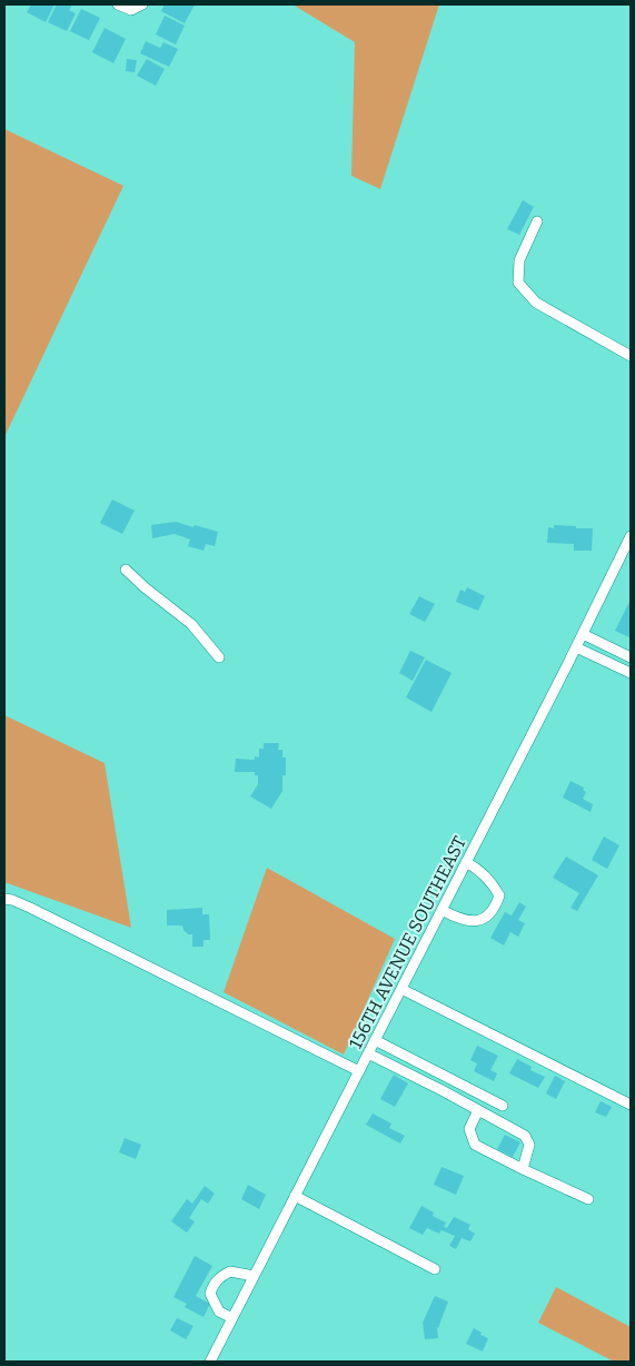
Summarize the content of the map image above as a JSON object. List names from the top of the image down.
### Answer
{
  "streets": {
    "street": ["156TH AVENUE SOUTHEAST"]
  }
}
